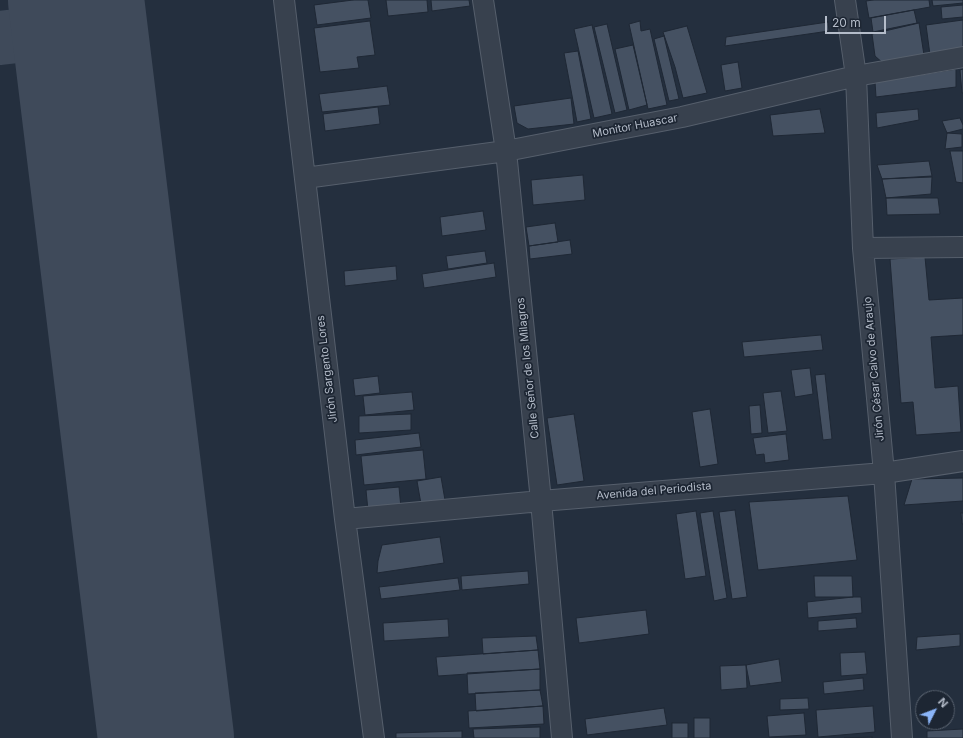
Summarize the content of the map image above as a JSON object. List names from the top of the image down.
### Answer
{
  "streets": {
    "street": [
      "Monitor Huascar",
      "Calle Señor de los Milagros",
      "Jirón Sargento Lores",
      "Jirón César Calvo de Araujo",
      "Avenida del Periodista"
    ]
  },
  "crossings": [
    ["Monitor Huascar", "Calle Señor de los Milagros"],
    ["Monitor Huascar", "Jirón Sargento Lores"],
    ["Monitor Huascar", "Jirón César Calvo de Araujo"],
    ["Calle Señor de los Milagros", "Avenida del Periodista"],
    ["Jirón Sargento Lores", "Avenida del Periodista"],
    ["Jirón César Calvo de Araujo", "Avenida del Periodista"]
  ],
  "scale_bar": "20 m",
  "north": "top right"
}
